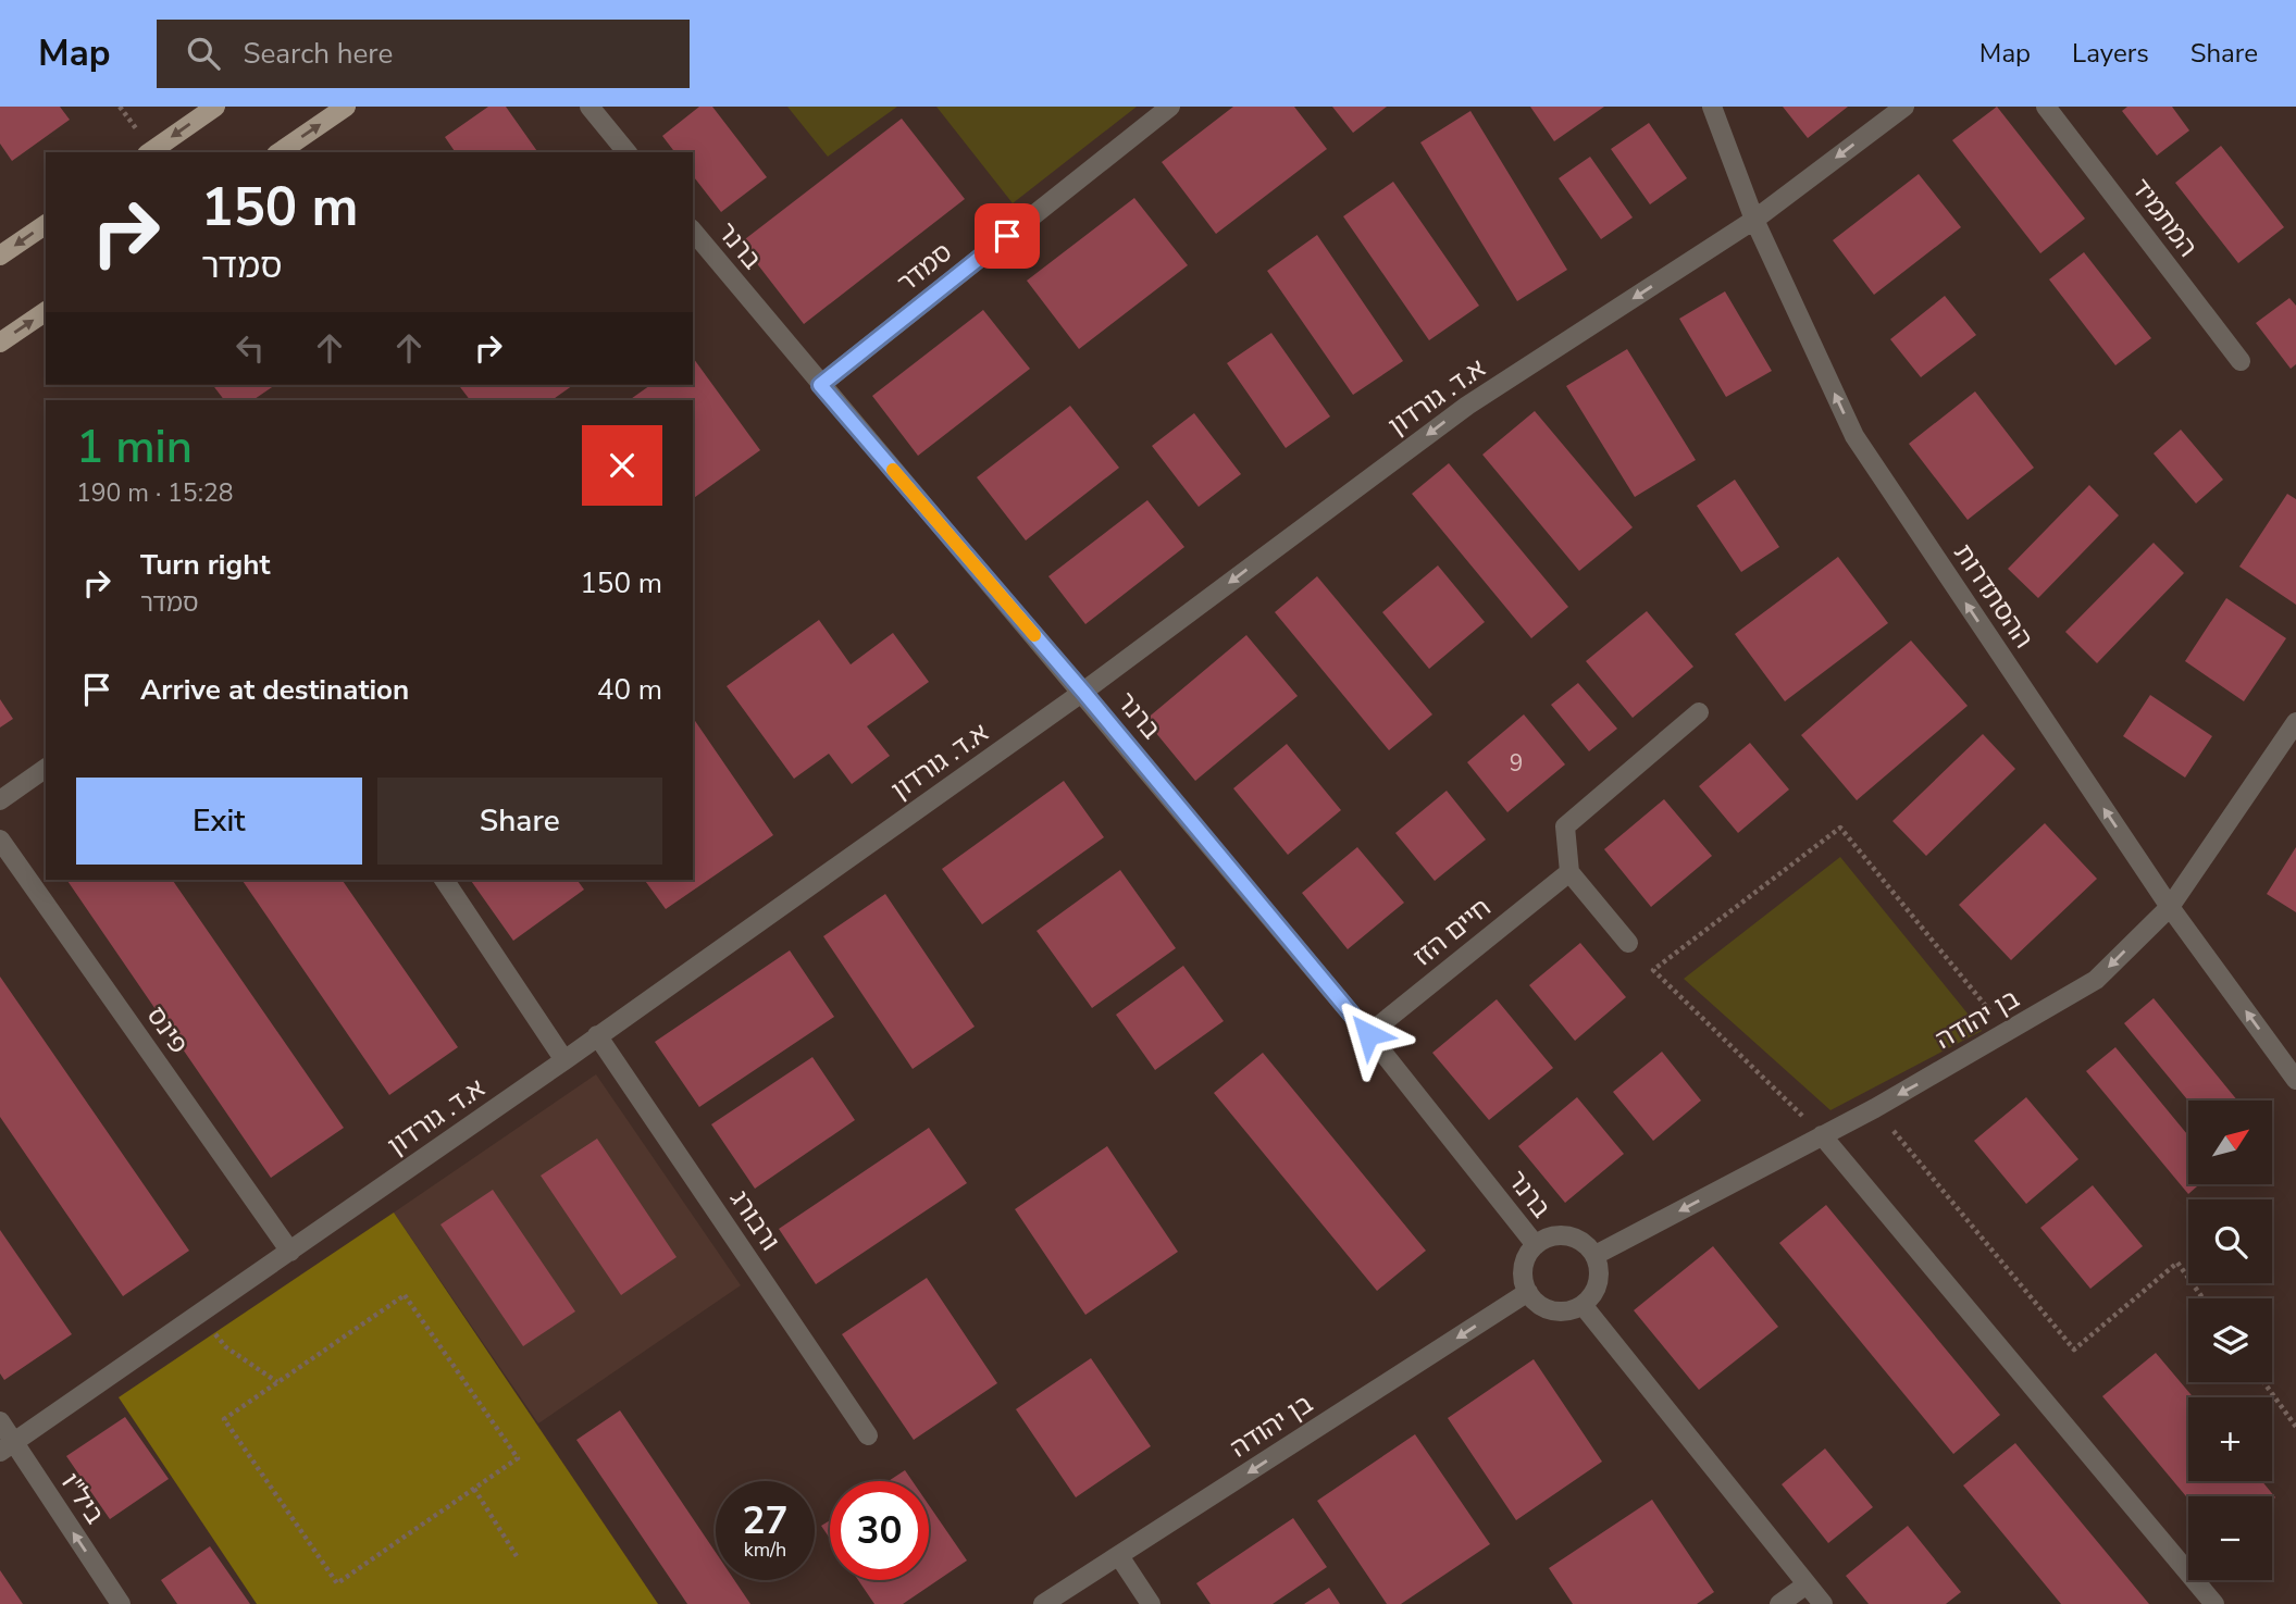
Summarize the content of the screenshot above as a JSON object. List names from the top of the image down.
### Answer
{
  "streets": {
    "street": [
      "המתמיד",
      "ברנר",
      "סמדר",
      "א.ד. גורדון",
      "ההסתדרות",
      "חיים הזז",
      "בן יהודה",
      "פינס",
      "ורבורג",
      "ביל\"ו"
    ]
  },
  "crossings": [
    ["ברנר", "סמדר"],
    ["ברנר", "א.ד. גורדון"],
    ["ברנר", "חיים הזז"],
    ["ברנר", "בן יהודה"],
    ["א.ד. גורדון", "ההסתדרות"],
    ["א.ד. גורדון", "פינס"],
    ["א.ד. גורדון", "ורבורג"],
    ["א.ד. גורדון", "ביל\"ו"],
    ["ההסתדרות", "בן יהודה"]
  ],
  "one_way": [
    "א.ד. גורדון",
    "ההסתדרות",
    "בן יהודה",
    "ביל\"ו"
  ],
  "house_numbers": ["9"],
  "north": "top right",
  "page": {
    "header": "Map",
    "search": "Search here",
    "nav": ["Map", "Layers", "Share"],
    "turn": ["150 m", "סמדר"],
    "heading": ["1 min", "190 m · 15:28"],
    "list": [
      {
        "name": "Turn right",
        "note": "סמדר",
        "value": "150 m"
      },
      {
        "name": "Arrive at destination",
        "value": "40 m"
      }
    ],
    "buttons": ["Exit", "Share"],
    "map_buttons": ["+", "−"],
    "speed": "27 km/h",
    "limit": "30"
  }
}
